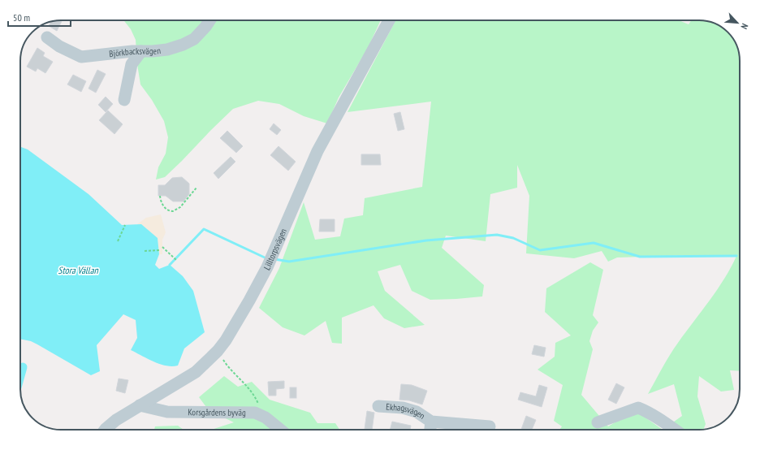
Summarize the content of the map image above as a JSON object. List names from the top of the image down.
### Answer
{
  "streets": {
    "street": [
      "Björkbacksvägen",
      "Lilltorpsvägen",
      "Korsgårdens byväg",
      "Ekhagsvägen"
    ]
  },
  "crossings": [
    ["Lilltorpsvägen", "Korsgårdens byväg"]
  ],
  "water": ["Stora Vällan"],
  "scale_bar": "50 m",
  "north": "bottom right"
}
